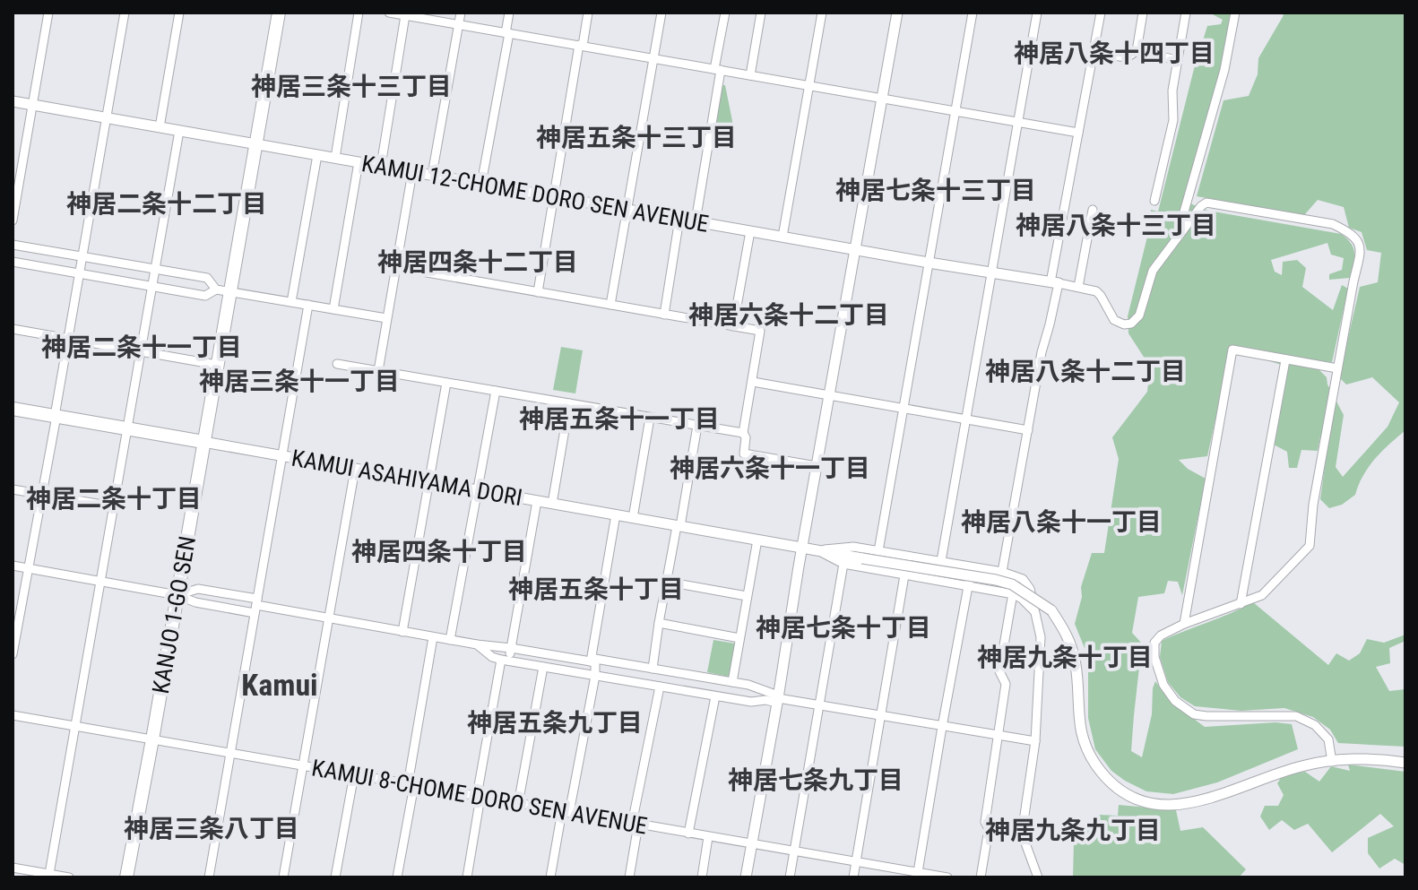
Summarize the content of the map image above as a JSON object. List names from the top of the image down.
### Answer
{
  "streets": {
    "main road": ["KAMUI ASAHIYAMA DORI", "KANJO 1-GO SEN"],
    "street": ["KAMUI 12-CHOME DORO SEN AVENUE", "KAMUI 8-CHOME DORO SEN AVENUE"]
  },
  "crossings": [
    ["KAMUI 12-CHOME DORO SEN AVENUE", "KANJO 1-GO SEN"],
    ["KAMUI ASAHIYAMA DORI", "KANJO 1-GO SEN"],
    ["KANJO 1-GO SEN", "KAMUI 8-CHOME DORO SEN AVENUE"]
  ],
  "districts": [
    "神居八条十四丁目",
    "神居三条十三丁目",
    "神居五条十三丁目",
    "神居七条十三丁目",
    "神居二条十二丁目",
    "神居八条十三丁目",
    "神居四条十二丁目",
    "神居六条十二丁目",
    "神居二条十一丁目",
    "神居八条十二丁目",
    "神居三条十一丁目",
    "神居五条十一丁目",
    "神居六条十一丁目",
    "神居二条十丁目",
    "神居八条十一丁目",
    "神居四条十丁目",
    "神居五条十丁目",
    "神居七条十丁目",
    "神居九条十丁目",
    "Kamui",
    "神居五条九丁目",
    "神居七条九丁目",
    "神居三条八丁目",
    "神居九条九丁目"
  ]
}
